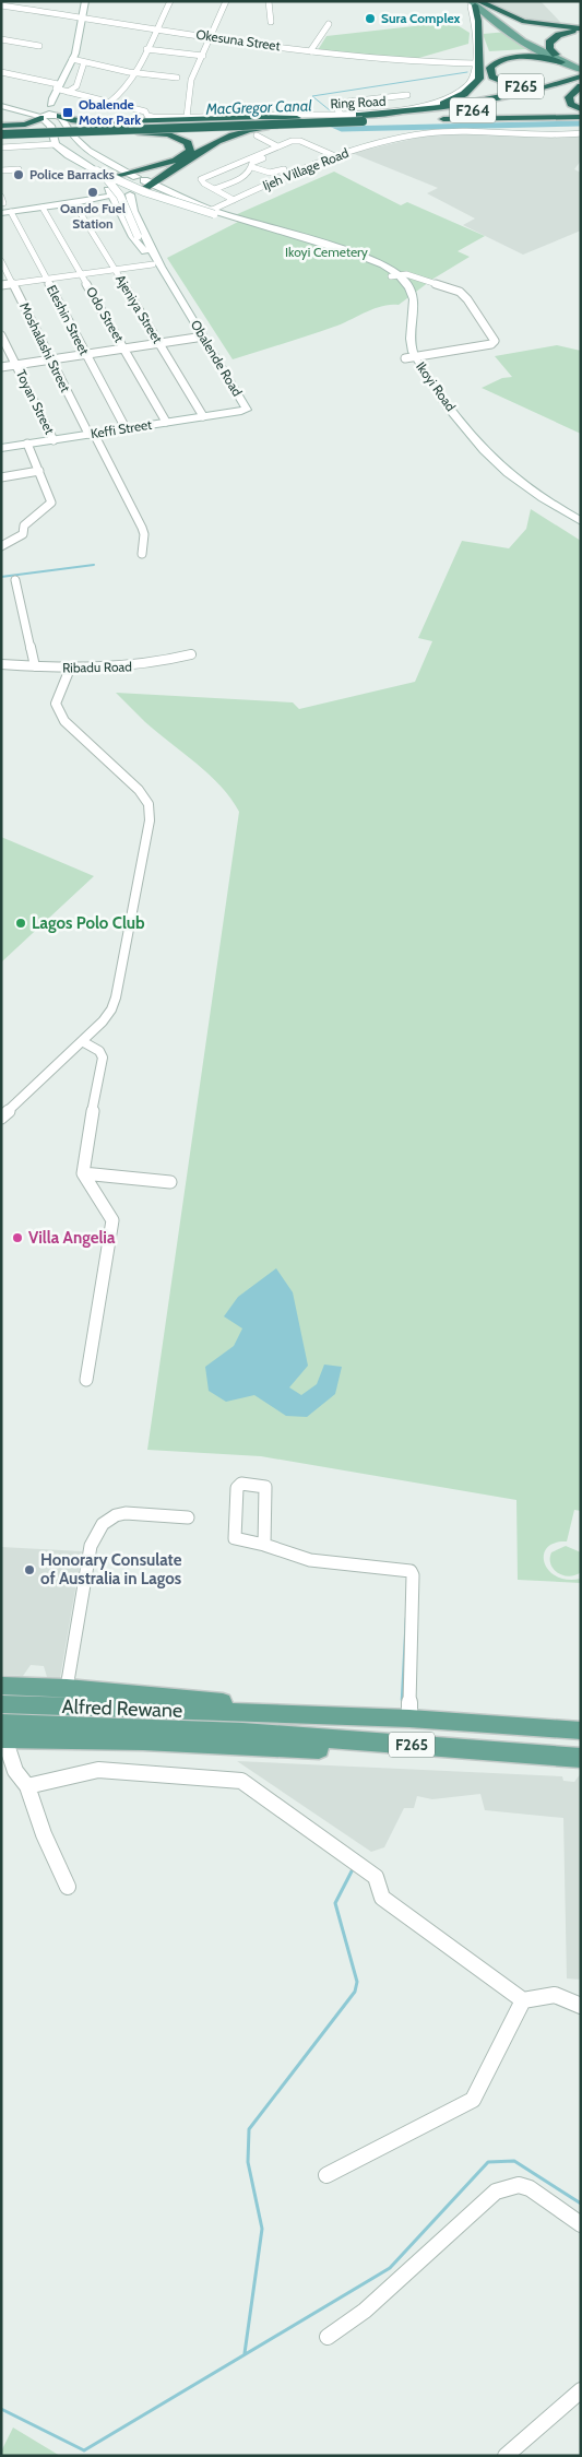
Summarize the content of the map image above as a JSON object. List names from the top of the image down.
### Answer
{
  "streets": {
    "highway": ["F265", "Ring Road", "F264"],
    "main road": [
      "Obalende Road",
      "Ikoyi Road",
      "Keffi Street",
      "Alfred Rewane"
    ],
    "street": [
      "Okesuna Street",
      "Ijeh Village Road",
      "Ajeniya Street",
      "Odo Street",
      "Eleshin Street",
      "Moshalashi Street",
      "Toyan Street",
      "Ribadu Road"
    ]
  },
  "crossings": [
    ["F265", "Ring Road"],
    ["F265", "Alfred Rewane"],
    ["Ajeniya Street", "Keffi Street"],
    ["Odo Street", "Keffi Street"],
    ["Eleshin Street", "Keffi Street"],
    ["Moshalashi Street", "Keffi Street"],
    ["Obalende Road", "Keffi Street"],
    ["Toyan Street", "Keffi Street"]
  ],
  "water": ["MacGregor Canal"],
  "parks": ["Ikoyi Cemetery"],
  "places": {
    "other": [
      "Sura Complex",
      "Police Barracks",
      "Oando Fuel Station",
      "Lagos Polo Club",
      "Villa Angelia",
      "Honorary Consulate of Australia in Lagos"
    ],
    "transit": ["Obalende Motor Park"]
  }
}
